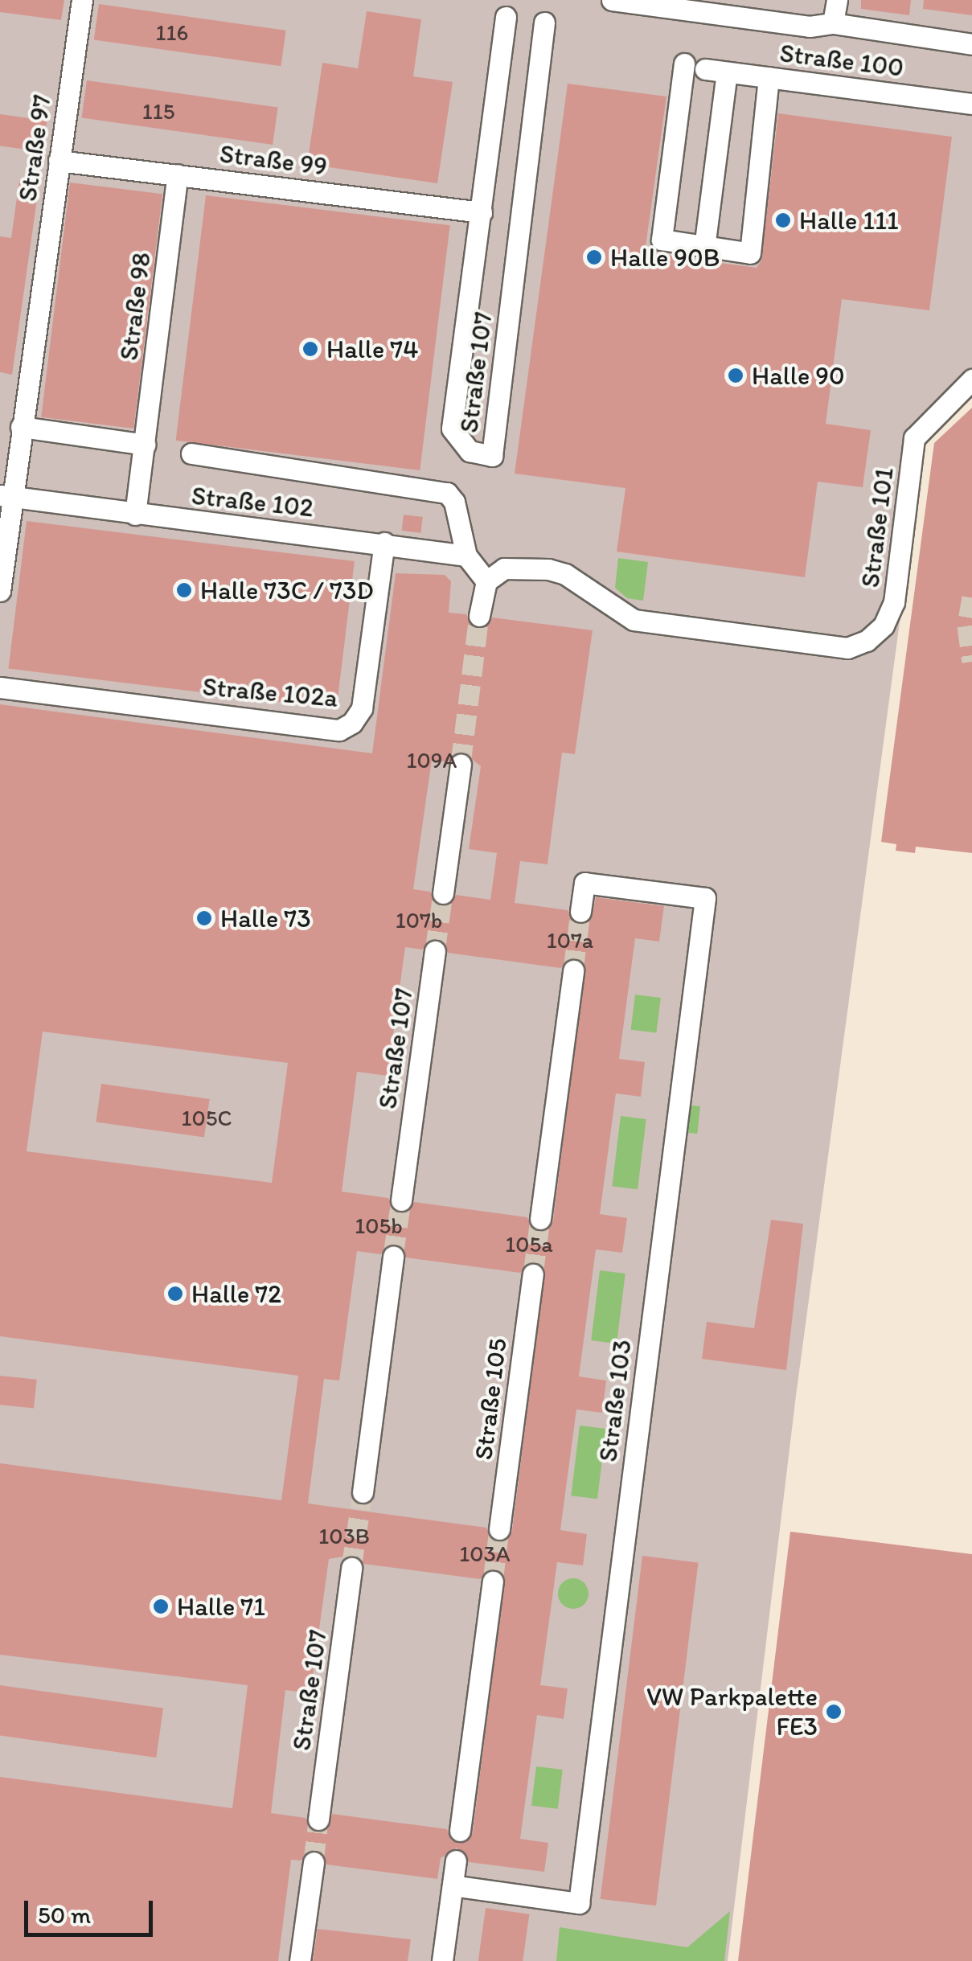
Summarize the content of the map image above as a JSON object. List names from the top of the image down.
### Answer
{
  "streets": {
    "street": [
      "Straße 100",
      "Straße 97",
      "Straße 99",
      "Straße 98",
      "Straße 107",
      "Straße 102",
      "Straße 101",
      "Straße 102a",
      "Straße 105",
      "Straße 103"
    ]
  },
  "crossings": [
    ["Straße 97", "Straße 99"],
    ["Straße 97", "Straße 102"],
    ["Straße 99", "Straße 98"],
    ["Straße 99", "Straße 107"],
    ["Straße 98", "Straße 102"],
    ["Straße 102", "Straße 102a"]
  ],
  "places": [
    "Halle 111",
    "Halle 90B",
    "Halle 74",
    "Halle 90",
    "Halle 73C / 73D",
    "Halle 73",
    "Halle 72",
    "Halle 71",
    "VW Parkpalette FE3"
  ],
  "house_numbers": [
    "116",
    "115",
    "109A",
    "107b",
    "107a",
    "105C",
    "105b",
    "105a",
    "103B",
    "103A"
  ],
  "scale_bar": "50 m"
}
